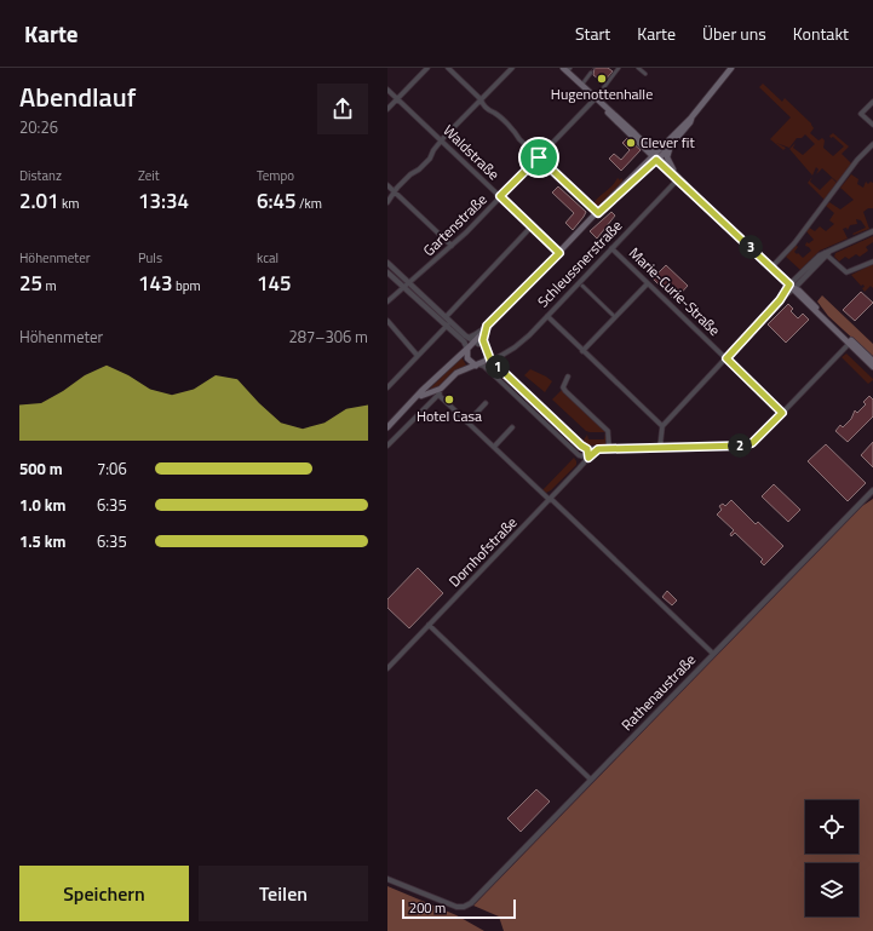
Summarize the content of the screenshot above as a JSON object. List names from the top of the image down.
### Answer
{
  "streets": {
    "main road": ["Schleussnerstraße"],
    "street": [
      "Waldstraße",
      "Gartenstraße",
      "Marie-Curie-Straße",
      "Dornhofstraße",
      "Rathenaustraße"
    ]
  },
  "crossings": [
    ["Waldstraße", "Gartenstraße"],
    ["Schleussnerstraße", "Marie-Curie-Straße"]
  ],
  "places": ["Hugenottenhalle", "Clever fit", "Hotel Casa"],
  "scale_bar": "200 m",
  "page": {
    "header": "Karte",
    "nav": [
      "Start",
      "Karte",
      "Über uns",
      "Kontakt"
    ],
    "heading": ["Abendlauf", "20:26"],
    "stats": [
      ["Distanz", "2.01 km"],
      ["Zeit", "13:34"],
      ["Tempo", "6:45 /km"],
      ["Höhenmeter", "25 m"],
      ["Puls", "143 bpm"],
      ["kcal", "145"]
    ],
    "pins": ["3", "1", "2"],
    "chart": ["Höhenmeter", "287–306 m"],
    "list": [
      {
        "name": "500 m",
        "note": "7:06"
      },
      {
        "name": "1.0 km",
        "note": "6:35"
      },
      {
        "name": "1.5 km",
        "note": "6:35"
      }
    ],
    "buttons": ["Speichern", "Teilen"],
    "scale": "200 m"
  }
}
